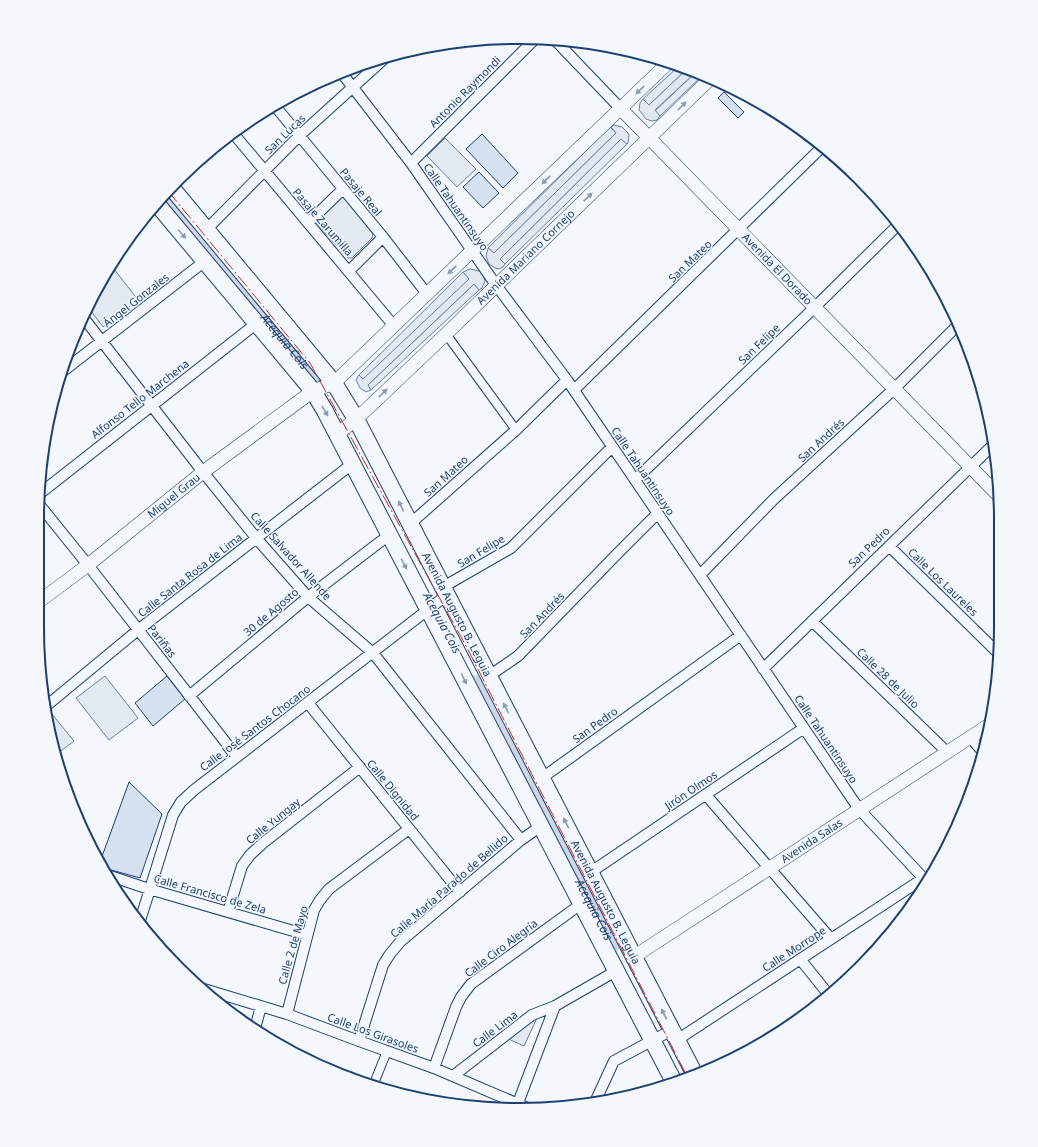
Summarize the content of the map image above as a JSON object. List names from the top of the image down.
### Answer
{
  "streets": {
    "main road": ["Avenida Augusto B. Leguia"],
    "street": [
      "Antonio Raymondi",
      "San Lucas",
      "Pasaje Real",
      "Calle Tahuantinsuyo",
      "Pasaje Zarumilla",
      "Avenida Mariano Cornejo",
      "San Mateo",
      "Avenida El Dorado",
      "Ángel Gonzales",
      "San Felipe",
      "Alfonso Tello Marchena",
      "San Andrés",
      "Miguel Grau",
      "San Pedro",
      "Calle Salvador Allende",
      "Calle Santa Rosa de Lima",
      "Calle Los Laureles",
      "30 de Agosto",
      "Pariñas",
      "Calle 28 de Julio",
      "Calle José Santos Chocano",
      "Calle Dignidad",
      "Jirón Olmos",
      "Calle Yungay",
      "Avenida Salas",
      "Calle María Parado de Bellido",
      "Calle Francisco de Zela",
      "Calle 2 de Mayo",
      "Calle Ciro Alegría",
      "Calle Morrope",
      "Calle Lima",
      "Calle Los Girasoles"
    ]
  },
  "crossings": [
    ["Antonio Raymondi", "Calle Tahuantinsuyo"],
    ["San Lucas", "Pasaje Real"],
    ["San Lucas", "Calle Tahuantinsuyo"],
    ["San Lucas", "Pasaje Zarumilla"],
    ["San Lucas", "Avenida Augusto B. Leguia"],
    ["Calle Tahuantinsuyo", "Avenida Mariano Cornejo"],
    ["Calle Tahuantinsuyo", "San Mateo"],
    ["Calle Tahuantinsuyo", "San Felipe"],
    ["Calle Tahuantinsuyo", "San Andrés"],
    ["Calle Tahuantinsuyo", "San Pedro"],
    ["Calle Tahuantinsuyo", "Jirón Olmos"],
    ["Calle Tahuantinsuyo", "Avenida Salas"],
    ["Avenida Mariano Cornejo", "Avenida El Dorado"],
    ["Avenida Mariano Cornejo", "Avenida Augusto B. Leguia"],
    ["San Mateo", "Avenida El Dorado"],
    ["San Mateo", "Avenida Augusto B. Leguia"],
    ["Avenida El Dorado", "San Felipe"],
    ["Avenida El Dorado", "San Andrés"],
    ["Avenida El Dorado", "San Pedro"],
    ["Ángel Gonzales", "Calle Salvador Allende"],
    ["Ángel Gonzales", "Avenida Augusto B. Leguia"],
    ["San Felipe", "Avenida Augusto B. Leguia"],
    ["San Felipe", "Calle José Santos Chocano"],
    ["Alfonso Tello Marchena", "Calle Salvador Allende"],
    ["Alfonso Tello Marchena", "Avenida Augusto B. Leguia"],
    ["San Andrés", "Avenida Augusto B. Leguia"],
    ["Miguel Grau", "Calle Salvador Allende"],
    ["Miguel Grau", "Avenida Augusto B. Leguia"],
    ["Miguel Grau", "Pariñas"],
    ["San Pedro", "Calle Los Laureles"],
    ["San Pedro", "Avenida Augusto B. Leguia"],
    ["San Pedro", "Calle 28 de Julio"],
    ["Calle Salvador Allende", "Calle Santa Rosa de Lima"],
    ["Calle Salvador Allende", "30 de Agosto"],
    ["Calle Salvador Allende", "Calle José Santos Chocano"],
    ["Calle Salvador Allende", "Calle María Parado de Bellido"],
    ["Calle Santa Rosa de Lima", "Avenida Augusto B. Leguia"],
    ["Calle Santa Rosa de Lima", "Pariñas"],
    ["30 de Agosto", "Avenida Augusto B. Leguia"],
    ["30 de Agosto", "Pariñas"],
    ["Avenida Augusto B. Leguia", "Calle José Santos Chocano"],
    ["Avenida Augusto B. Leguia", "Jirón Olmos"],
    ["Avenida Augusto B. Leguia", "Avenida Salas"],
    ["Avenida Augusto B. Leguia", "Calle María Parado de Bellido"],
    ["Avenida Augusto B. Leguia", "Calle Ciro Alegría"],
    ["Avenida Augusto B. Leguia", "Calle Morrope"],
    ["Avenida Augusto B. Leguia", "Calle Lima"],
    ["Pariñas", "Calle José Santos Chocano"],
    ["Calle 28 de Julio", "Avenida Salas"],
    ["Calle José Santos Chocano", "Calle Dignidad"],
    ["Calle José Santos Chocano", "Calle Francisco de Zela"],
    ["Calle Dignidad", "Calle Yungay"],
    ["Calle Dignidad", "Calle María Parado de Bellido"],
    ["Calle Dignidad", "Calle 2 de Mayo"],
    ["Calle Yungay", "Calle Francisco de Zela"],
    ["Calle María Parado de Bellido", "Calle Los Girasoles"],
    ["Calle Francisco de Zela", "Calle 2 de Mayo"],
    ["Calle 2 de Mayo", "Calle Los Girasoles"],
    ["Calle Ciro Alegría", "Calle Los Girasoles"],
    ["Calle Lima", "Calle Los Girasoles"]
  ],
  "water": ["Acequia Cois"]
}
